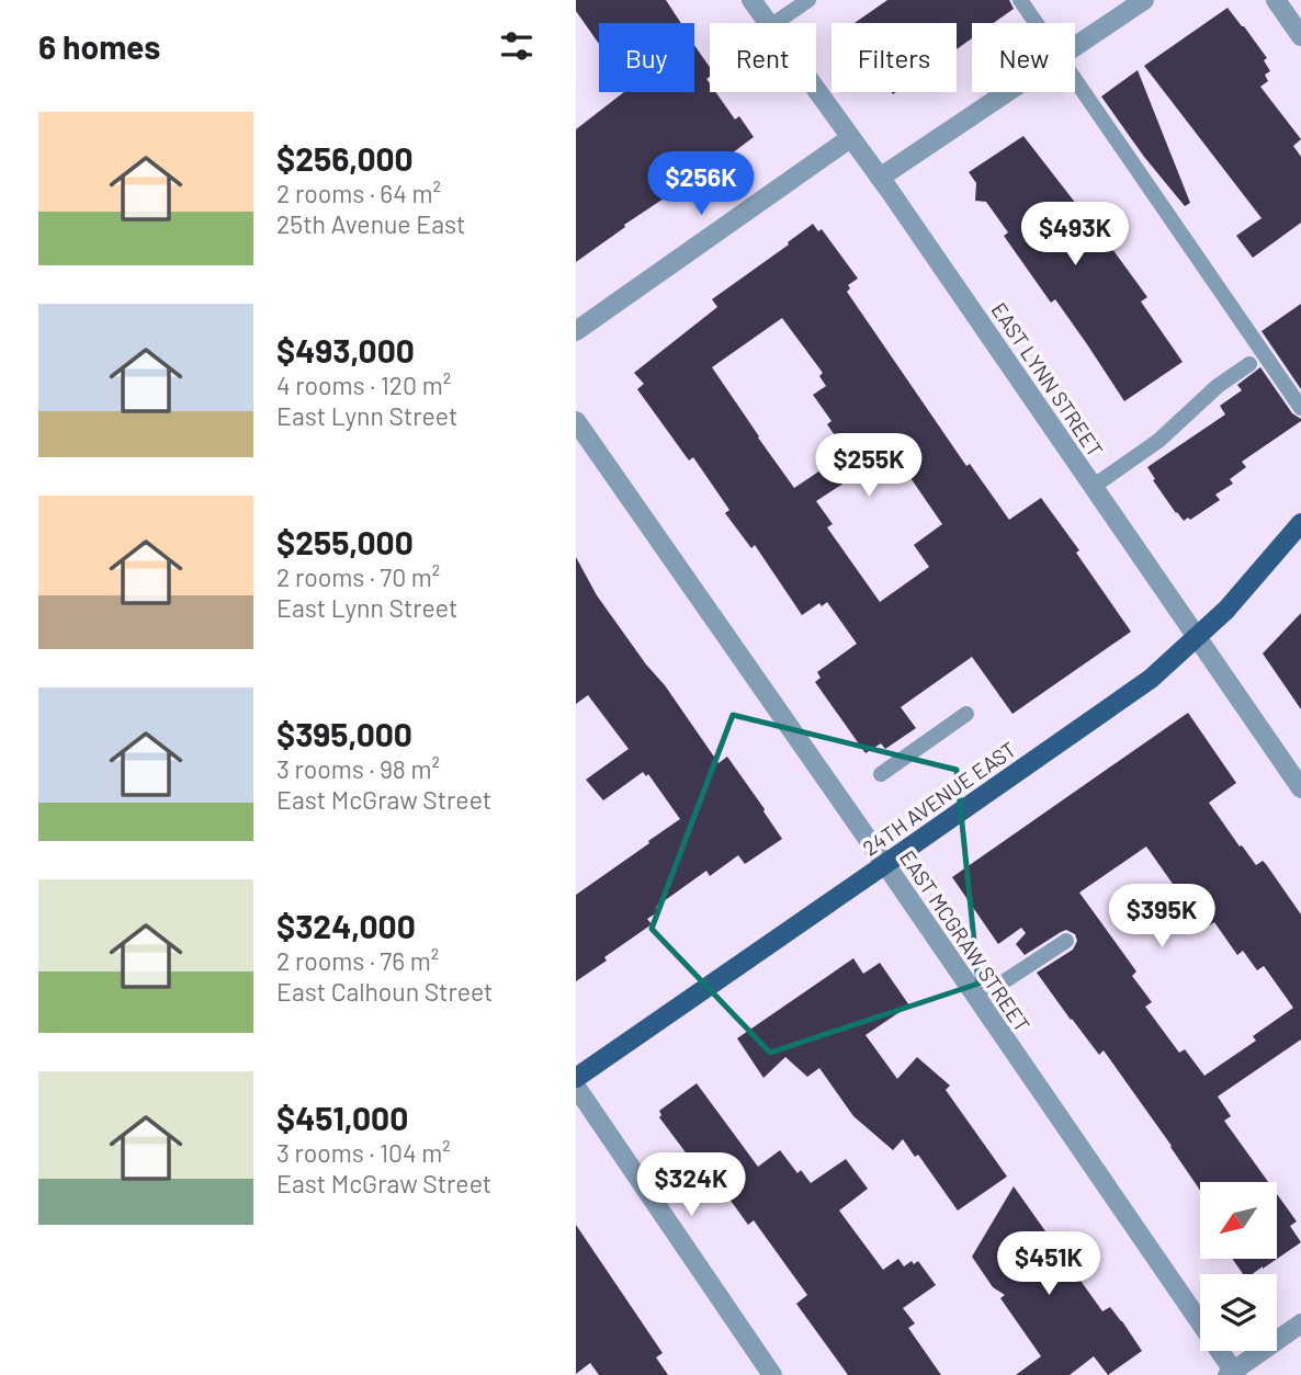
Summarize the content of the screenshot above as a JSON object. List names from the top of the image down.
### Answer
{
  "streets": {
    "main road": ["24TH AVENUE EAST"],
    "street": ["EAST LYNN STREET", "EAST MCGRAW STREET"]
  },
  "crossings": [
    ["EAST LYNN STREET", "24TH AVENUE EAST"],
    ["24TH AVENUE EAST", "EAST MCGRAW STREET"]
  ],
  "north": "bottom left",
  "page": {
    "heading": "6 homes",
    "chip": [
      "Buy",
      "Rent",
      "Filters",
      "New"
    ],
    "list": [
      {
        "name": "$256,000",
        "note": "2 rooms · 64 m² · 25th Avenue East"
      },
      {
        "name": "$493,000",
        "note": "4 rooms · 120 m² · East Lynn Street"
      },
      {
        "name": "$255,000",
        "note": "2 rooms · 70 m² · East Lynn Street"
      },
      {
        "name": "$395,000",
        "note": "3 rooms · 98 m² · East McGraw Street"
      },
      {
        "name": "$324,000",
        "note": "2 rooms · 76 m² · East Calhoun Street"
      },
      {
        "name": "$451,000",
        "note": "3 rooms · 104 m² · East McGraw Street"
      }
    ],
    "price": [
      "$256K",
      "$493K",
      "$255K",
      "$395K",
      "$324K",
      "$451K"
    ]
  }
}
